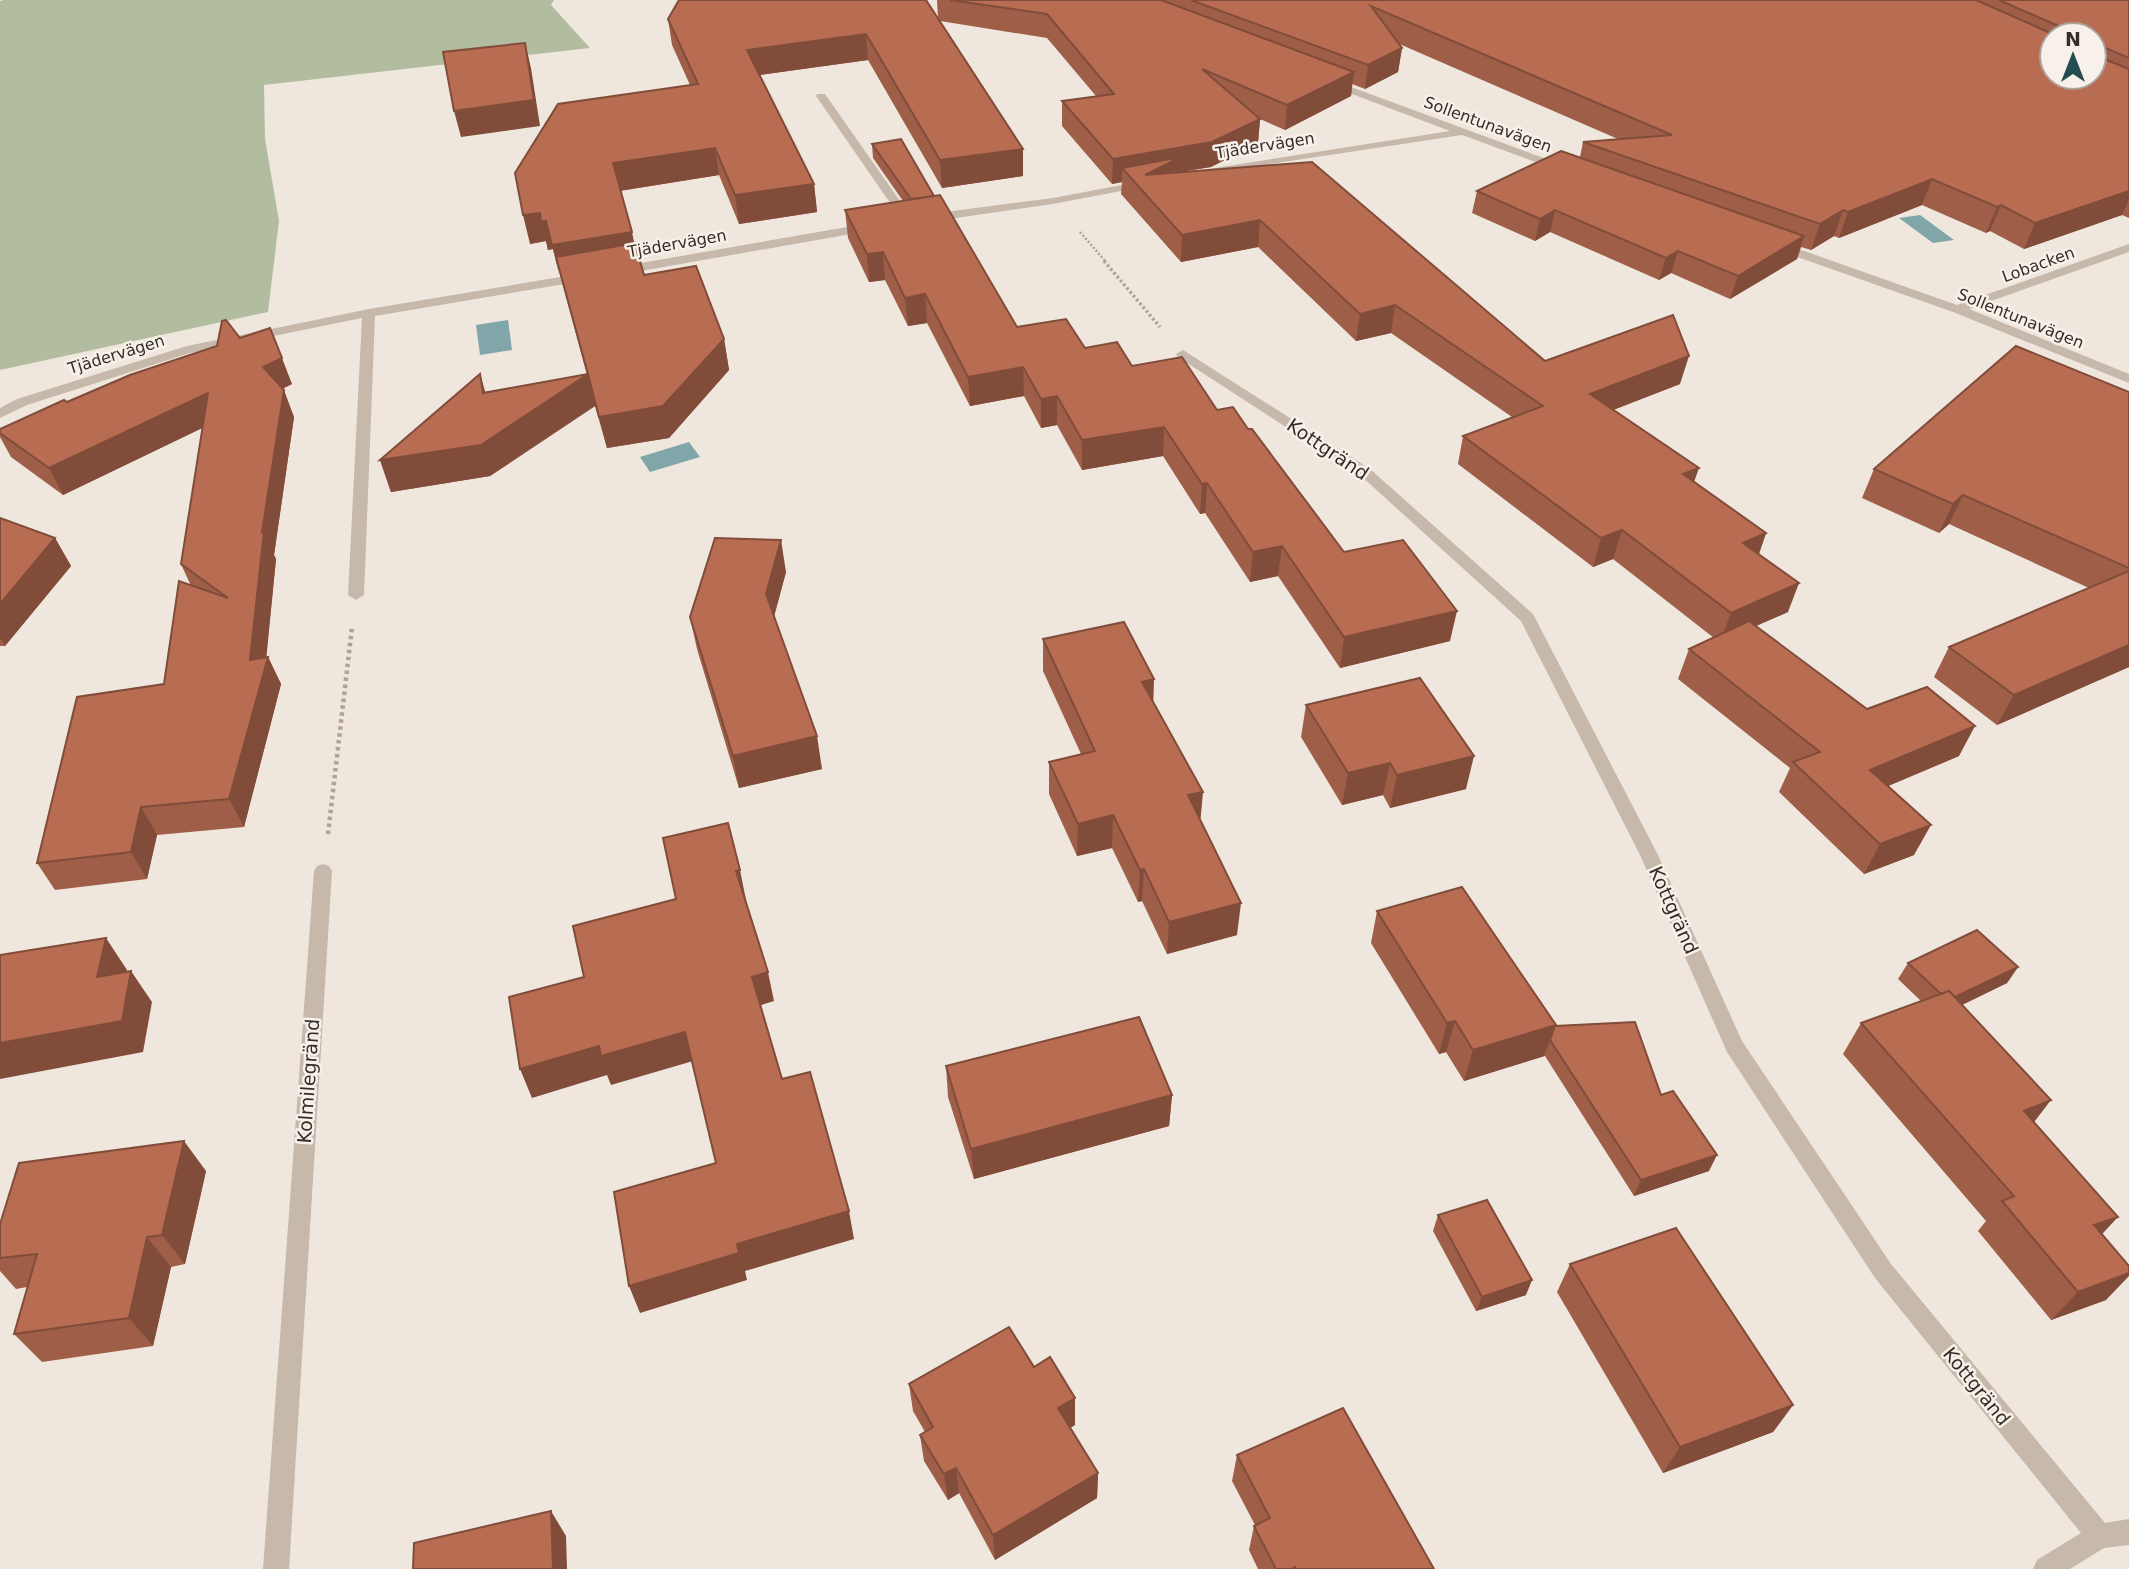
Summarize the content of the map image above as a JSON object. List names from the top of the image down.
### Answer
{
  "streets": {
    "street": [
      "Sollentunavägen",
      "Tjädervägen",
      "Lobacken",
      "Kottgränd",
      "Kolmilegränd"
    ]
  },
  "crossings": [
    ["Sollentunavägen", "Tjädervägen"],
    ["Sollentunavägen", "Lobacken"]
  ],
  "north": "top"
}
